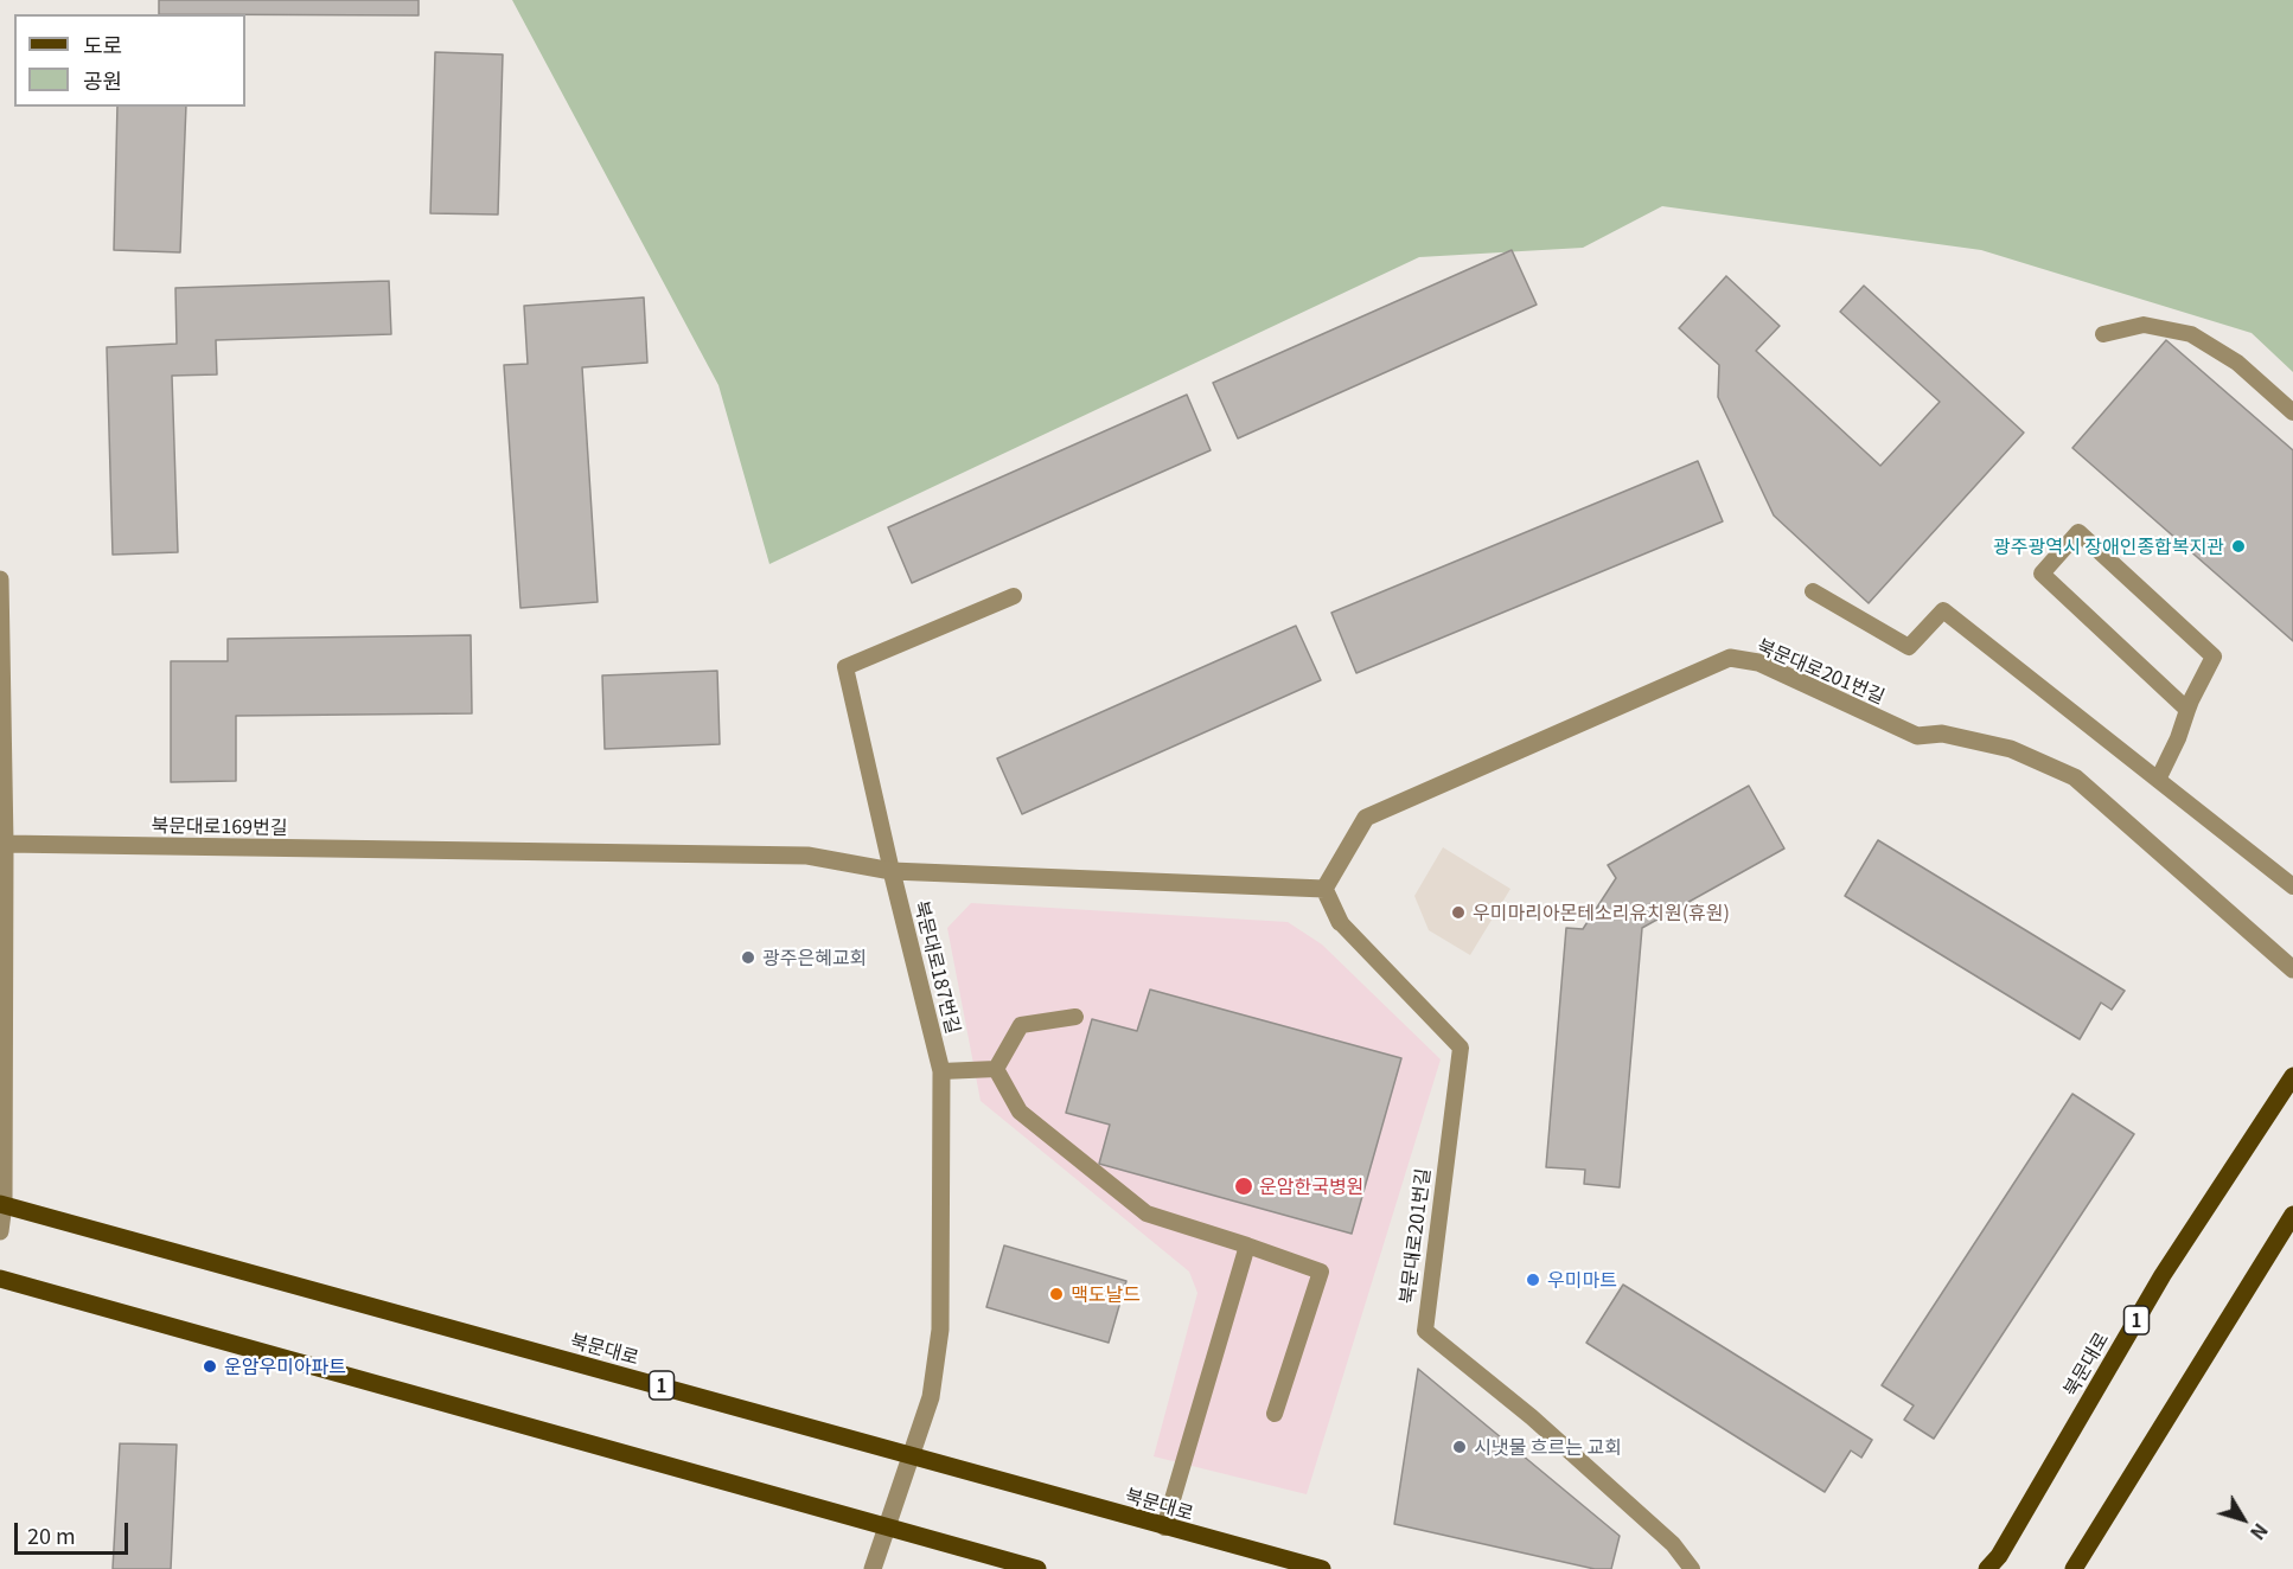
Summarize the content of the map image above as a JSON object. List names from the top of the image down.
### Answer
{
  "streets": {
    "main road": ["1", "북문대로"],
    "street": ["북문대로201번길", "북문대로169번길", "북문대로187번길"]
  },
  "crossings": [
    ["북문대로169번길", "북문대로187번길"],
    ["북문대로187번길", "북문대로"]
  ],
  "places": [
    "광주광역시 장애인종합복지관",
    "우미마리아몬테소리유치원(휴원)",
    "광주은혜교회",
    "운암한국병원",
    "우미마트",
    "맥도날드",
    "운암우미아파트",
    "시냇물 흐르는 교회"
  ],
  "legend": ["도로", "공원"],
  "scale_bar": "20 m",
  "north": "bottom right"
}
